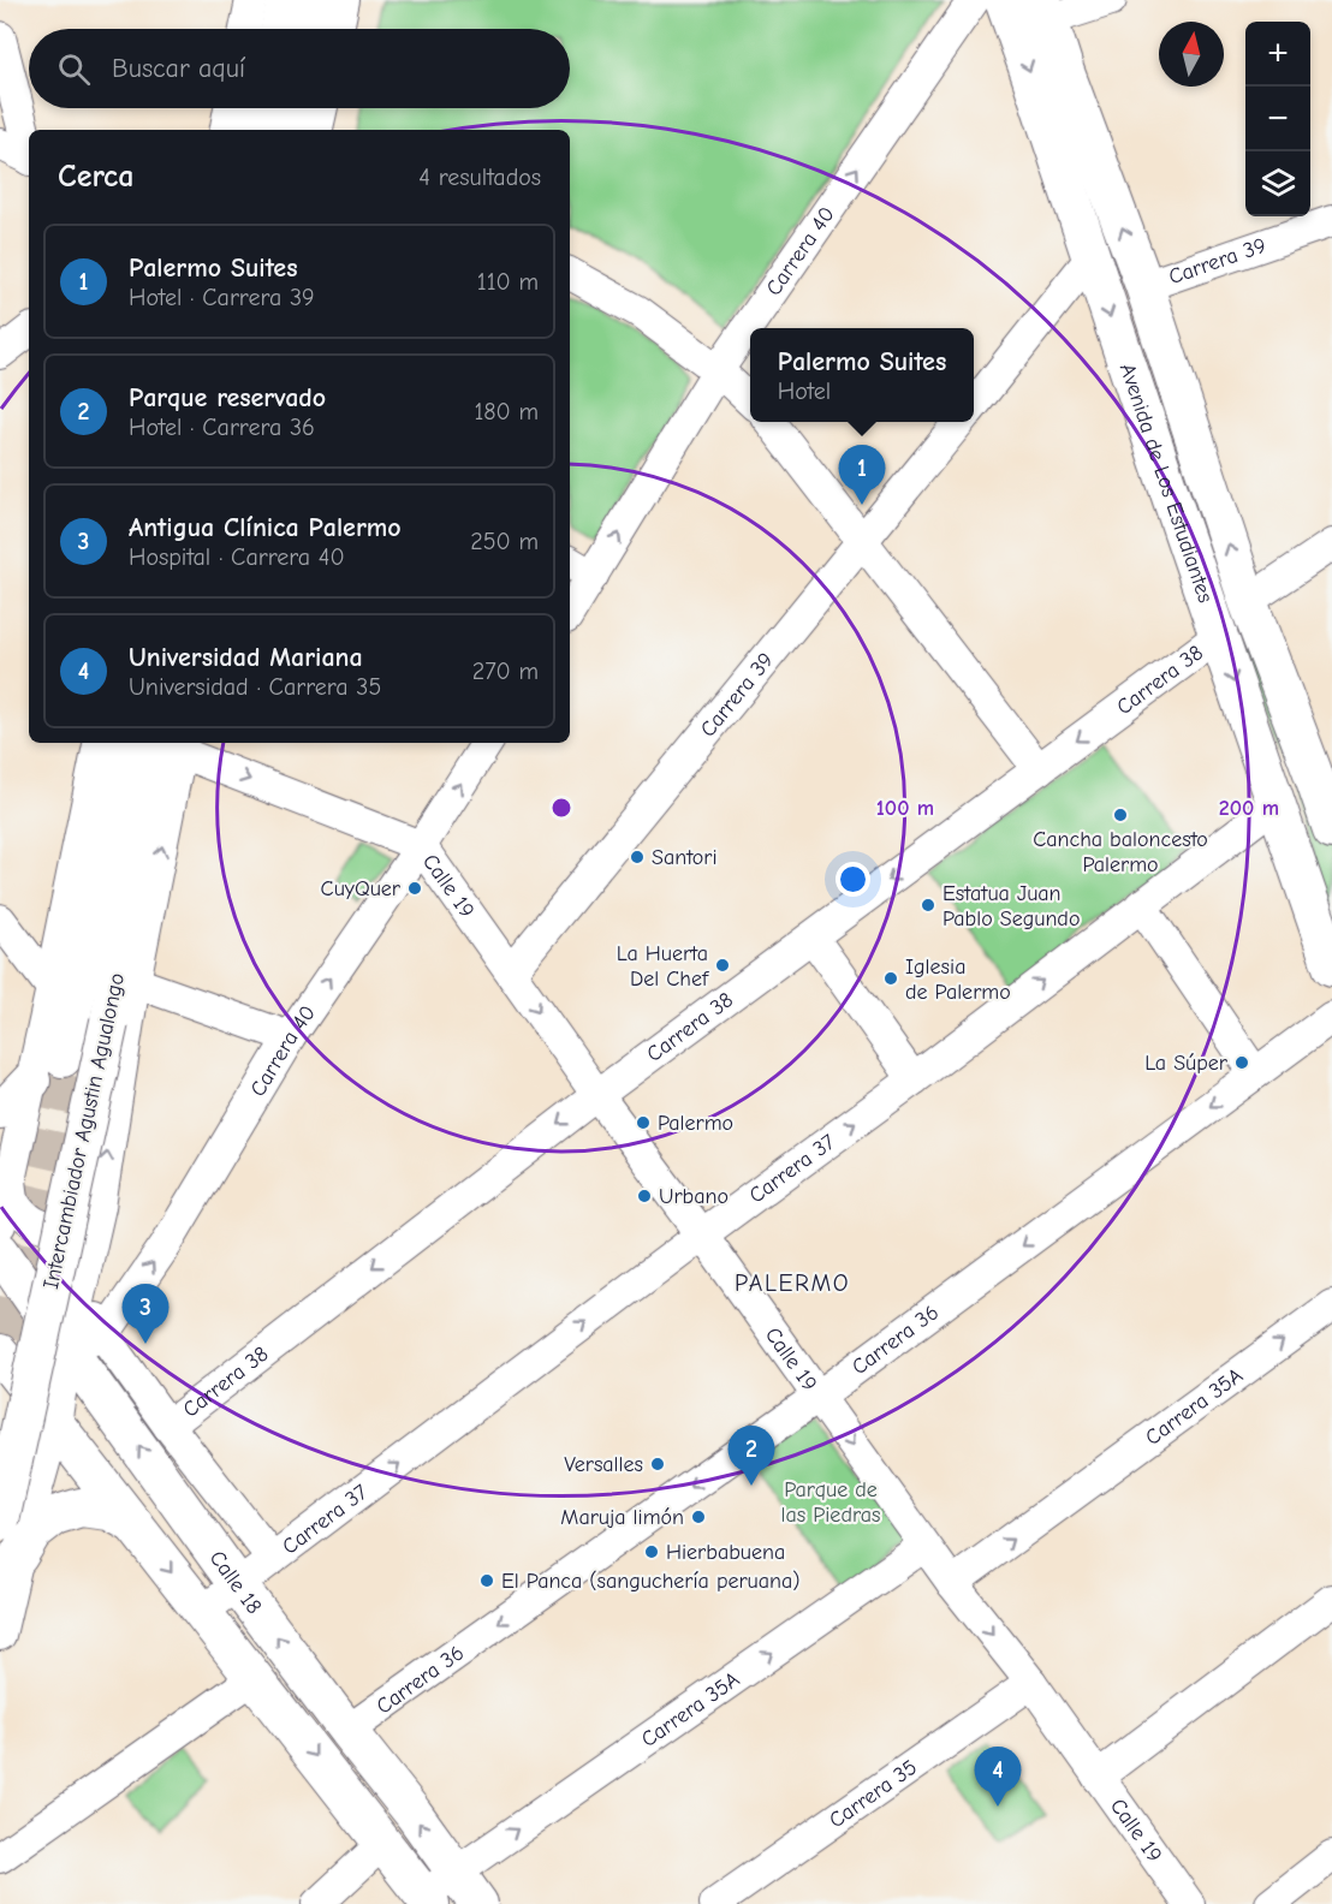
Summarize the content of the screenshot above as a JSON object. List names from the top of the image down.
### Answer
{
  "streets": {
    "main road": ["Avenida de Los Estudiantes", "Intercambiador Agustin Agualongo", "Calle 18"],
    "street": [
      "Carrera 40",
      "Carrera 39",
      "Carrera 38",
      "Calle 19",
      "Carrera 37",
      "Carrera 36",
      "Carrera 35A",
      "Carrera 35"
    ]
  },
  "crossings": [
    ["Carrera 40", "Calle 19"],
    ["Carrera 39", "Avenida de Los Estudiantes"],
    ["Carrera 39", "Calle 19"],
    ["Avenida de Los Estudiantes", "Carrera 38"],
    ["Avenida de Los Estudiantes", "Carrera 37"],
    ["Carrera 38", "Calle 19"],
    ["Calle 19", "Intercambiador Agustin Agualongo"],
    ["Calle 19", "Carrera 37"],
    ["Calle 19", "Carrera 36"],
    ["Calle 19", "Carrera 35A"],
    ["Calle 19", "Carrera 35"],
    ["Carrera 37", "Calle 18"],
    ["Carrera 36", "Calle 18"],
    ["Carrera 35A", "Calle 18"]
  ],
  "one_way": [
    "Carrera 38",
    "Calle 19",
    "Carrera 37",
    "Carrera 36",
    "Carrera 35A"
  ],
  "districts": ["PALERMO"],
  "parks": ["Parque de las Piedras"],
  "places": [
    "Cancha baloncesto Palermo",
    "Santori",
    "CuyQuer",
    "Estatua Juan Pablo Segundo",
    "La Huerta Del Chef",
    "Iglesia de Palermo",
    "La Súper",
    "Palermo",
    "Urbano",
    "Versalles",
    "Maruja limón",
    "Hierbabuena",
    "El Panca (sanguchería peruana)"
  ],
  "north": "top",
  "page": {
    "map_buttons": ["+", "−"],
    "search": "Buscar aquí",
    "heading": ["Cerca", "4 resultados"],
    "list": [
      {
        "mark": "1",
        "name": "Palermo Suites",
        "note": "Hotel · Carrera 39",
        "value": "110 m"
      },
      {
        "mark": "2",
        "name": "Parque reservado",
        "note": "Hotel · Carrera 36",
        "value": "180 m"
      },
      {
        "mark": "3",
        "name": "Antigua Clínica Palermo",
        "note": "Hospital · Carrera 40",
        "value": "250 m"
      },
      {
        "mark": "4",
        "name": "Universidad Mariana",
        "note": "Universidad · Carrera 35",
        "value": "270 m"
      }
    ],
    "popup": ["Palermo Suites", "Hotel"],
    "pins": [
      "1",
      "3",
      "2",
      "4"
    ]
  },
  "rings": ["100 m", "200 m"]
}
